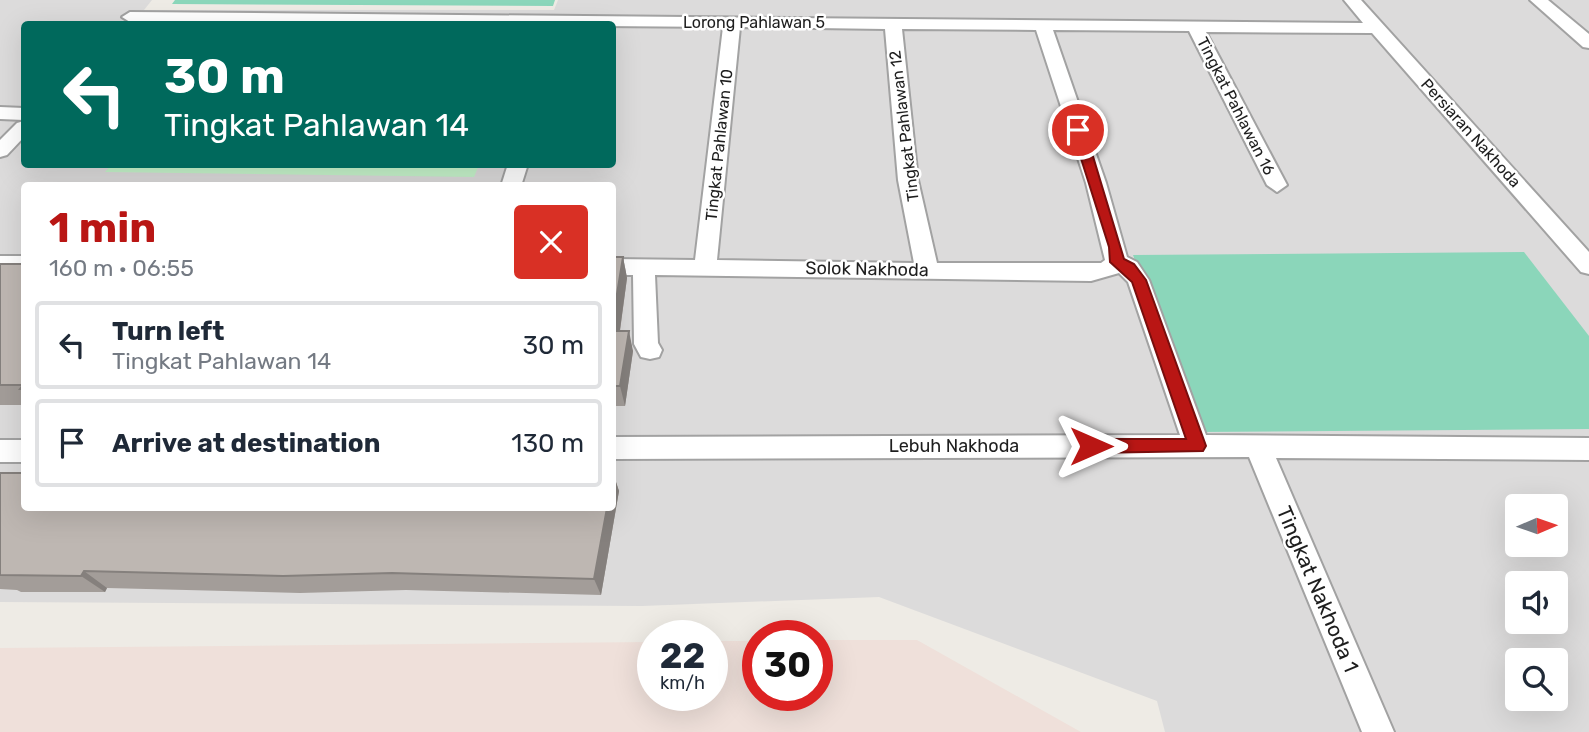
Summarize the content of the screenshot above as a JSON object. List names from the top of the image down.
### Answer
{
  "streets": {
    "street": [
      "Lorong Pahlawan 5",
      "Tingkat Pahlawan 16",
      "Tingkat Pahlawan 12",
      "Persiaran Nakhoda",
      "Tingkat Pahlawan 10",
      "Solok Nakhoda",
      "Lebuh Nakhoda",
      "Tingkat Nakhoda 1"
    ]
  },
  "crossings": [
    ["Lorong Pahlawan 5", "Tingkat Pahlawan 16"],
    ["Lorong Pahlawan 5", "Tingkat Pahlawan 12"],
    ["Lorong Pahlawan 5", "Persiaran Nakhoda"],
    ["Lorong Pahlawan 5", "Tingkat Pahlawan 10"],
    ["Tingkat Pahlawan 12", "Solok Nakhoda"],
    ["Tingkat Pahlawan 10", "Solok Nakhoda"],
    ["Lebuh Nakhoda", "Tingkat Nakhoda 1"]
  ],
  "north": "right",
  "page": {
    "turn": ["30 m", "Tingkat Pahlawan 14"],
    "heading": ["1 min", "160 m · 06:55"],
    "list": [
      {
        "name": "Turn left",
        "note": "Tingkat Pahlawan 14",
        "value": "30 m"
      },
      {
        "name": "Arrive at destination",
        "value": "130 m"
      }
    ],
    "speed": "22 km/h",
    "limit": "30"
  }
}
